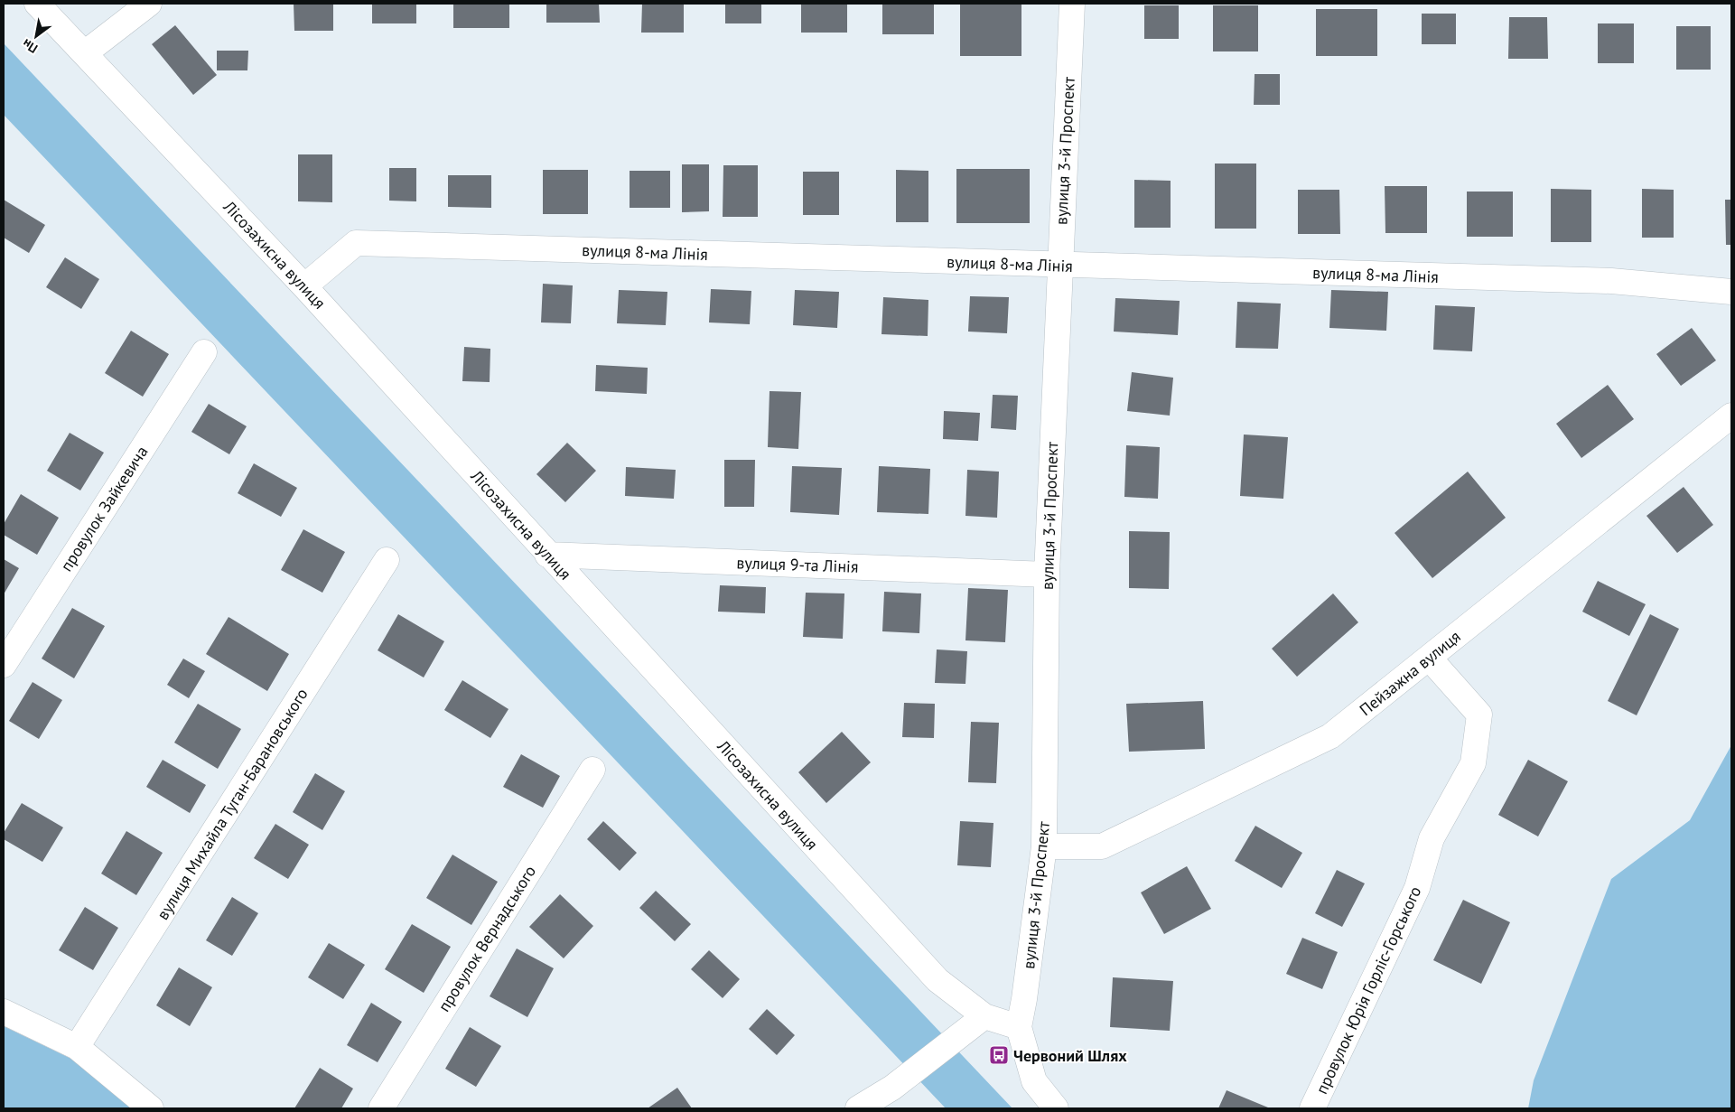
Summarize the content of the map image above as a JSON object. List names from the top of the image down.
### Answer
{
  "streets": {
    "street": [
      "вулиця 3-й Проспект",
      "вулиця 8-ма Лінія",
      "Лісозахисна вулиця",
      "провулок Зайкевича",
      "вулиця 9-та Лінія",
      "Пейзажна вулиця",
      "вулиця Михайла Туган-Барановського",
      "провулок Вернадського",
      "провулок Юрія Горліс-Горського"
    ]
  },
  "crossings": [
    ["вулиця 3-й Проспект", "вулиця 8-ма Лінія"],
    ["вулиця 3-й Проспект", "Лісозахисна вулиця"],
    ["вулиця 3-й Проспект", "вулиця 9-та Лінія"],
    ["вулиця 3-й Проспект", "Пейзажна вулиця"],
    ["вулиця 8-ма Лінія", "Лісозахисна вулиця"],
    ["Лісозахисна вулиця", "вулиця 9-та Лінія"],
    ["Пейзажна вулиця", "провулок Юрія Горліс-Горського"]
  ],
  "places": {
    "bus stop": ["Червоний Шлях"]
  },
  "north": "bottom left"
}
